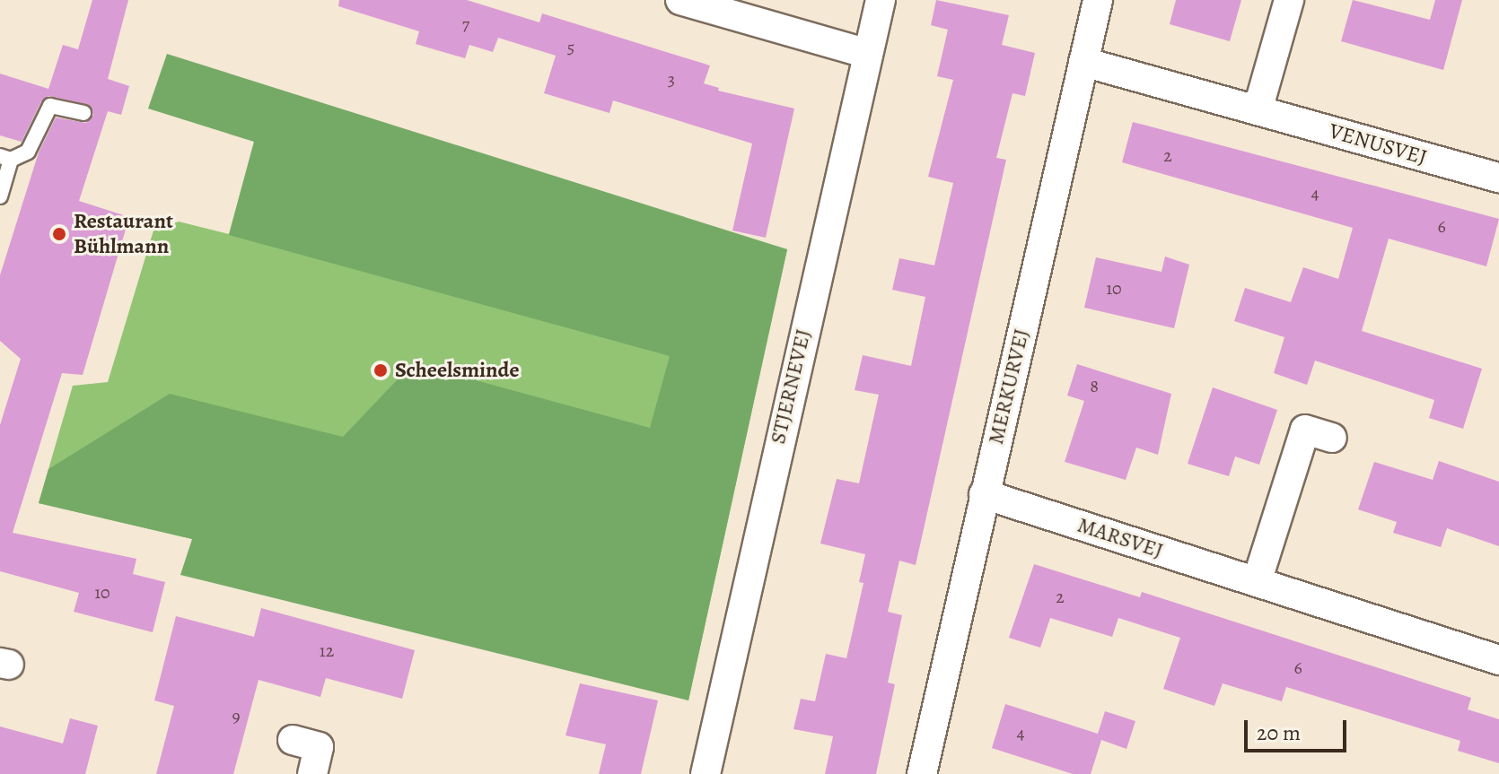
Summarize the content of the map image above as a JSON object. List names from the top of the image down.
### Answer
{
  "streets": {
    "street": [
      "VENUSVEJ",
      "STJERNEVEJ",
      "MERKURVEJ",
      "MARSVEJ"
    ]
  },
  "crossings": [
    ["VENUSVEJ", "MERKURVEJ"],
    ["MERKURVEJ", "MARSVEJ"]
  ],
  "places": ["Restaurant Bühlmann", "Scheelsminde"],
  "house_numbers": [
    "7",
    "5",
    "3",
    "2",
    "4",
    "6",
    "10",
    "8",
    "10",
    "2",
    "12",
    "6",
    "9",
    "4"
  ],
  "scale_bar": "20 m"
}
